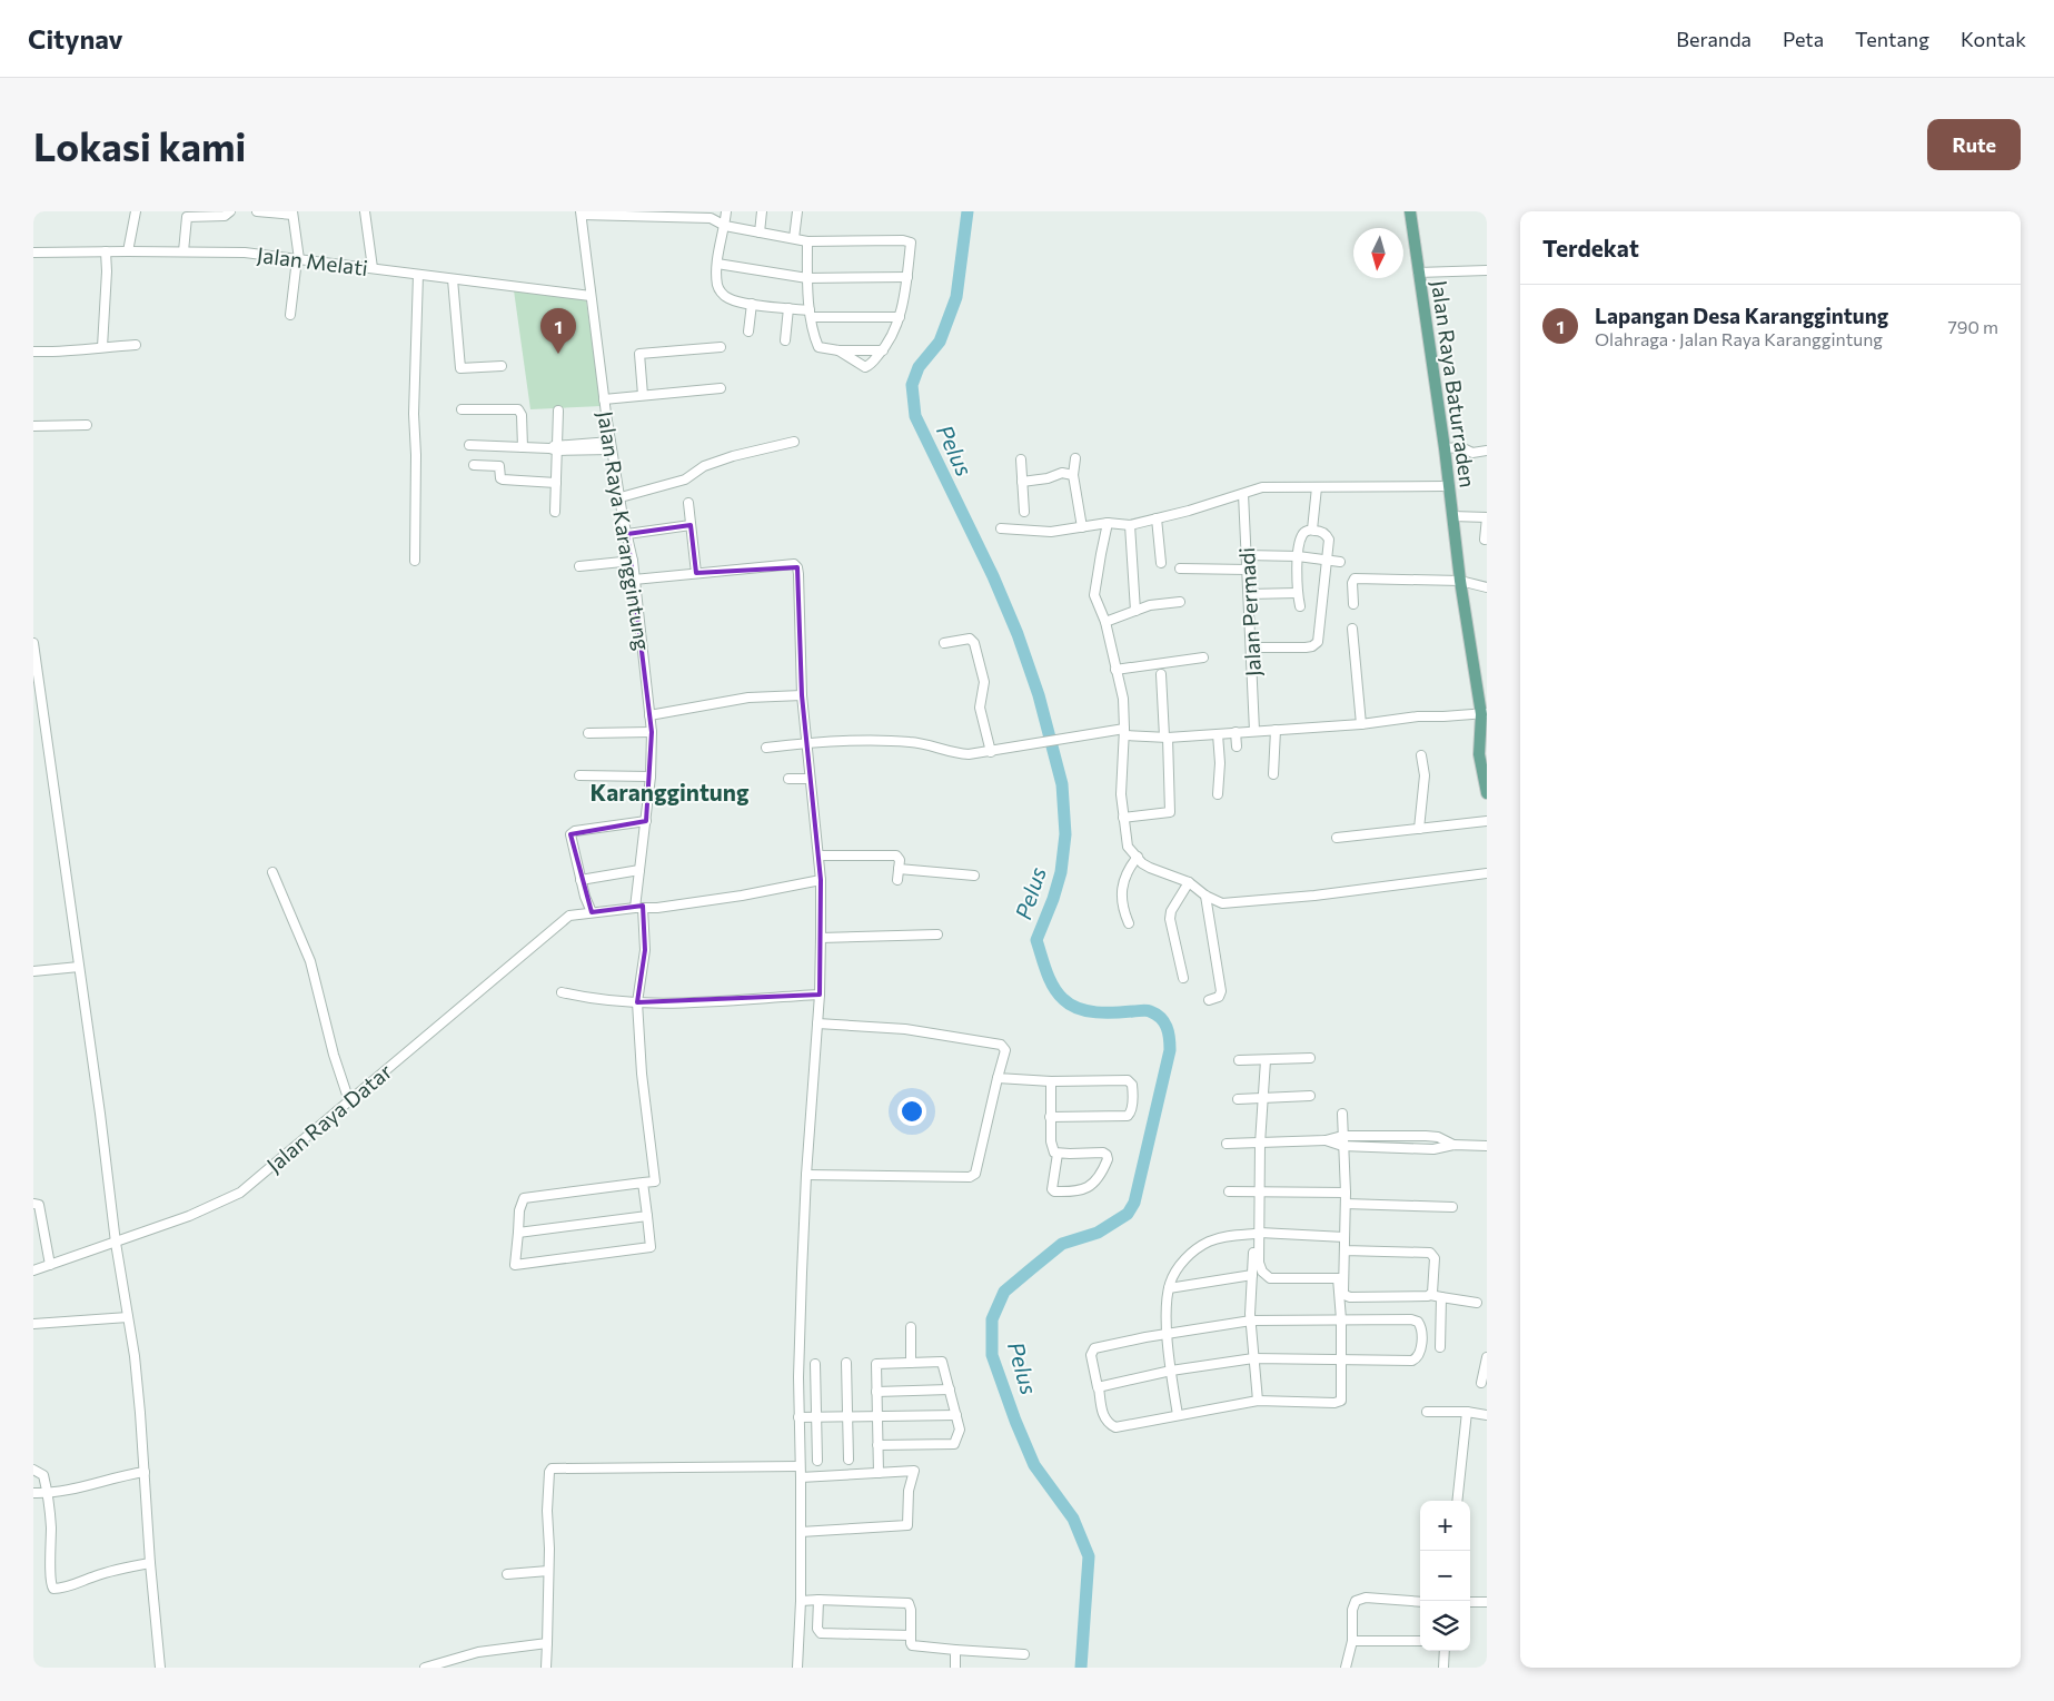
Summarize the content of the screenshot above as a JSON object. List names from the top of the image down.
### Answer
{
  "streets": {
    "main road": ["Jalan Raya Baturraden"],
    "street": [
      "Jalan Melati",
      "Jalan Raya Karanggintung",
      "Jalan Permadi",
      "Jalan Raya Datar"
    ]
  },
  "crossings": [
    ["Jalan Melati", "Jalan Raya Karanggintung"]
  ],
  "districts": ["Karanggintung"],
  "water": ["Pelus"],
  "north": "bottom",
  "page": {
    "header": "Citynav",
    "nav": [
      "Beranda",
      "Peta",
      "Tentang",
      "Kontak"
    ],
    "buttons": "Rute",
    "title": "Lokasi kami",
    "heading": "Terdekat",
    "list": [
      {
        "mark": "1",
        "name": "Lapangan Desa Karanggintung",
        "note": "Olahraga · Jalan Raya Karanggintung",
        "value": "790 m"
      }
    ],
    "pins": "1",
    "map_buttons": ["+", "−"]
  }
}
